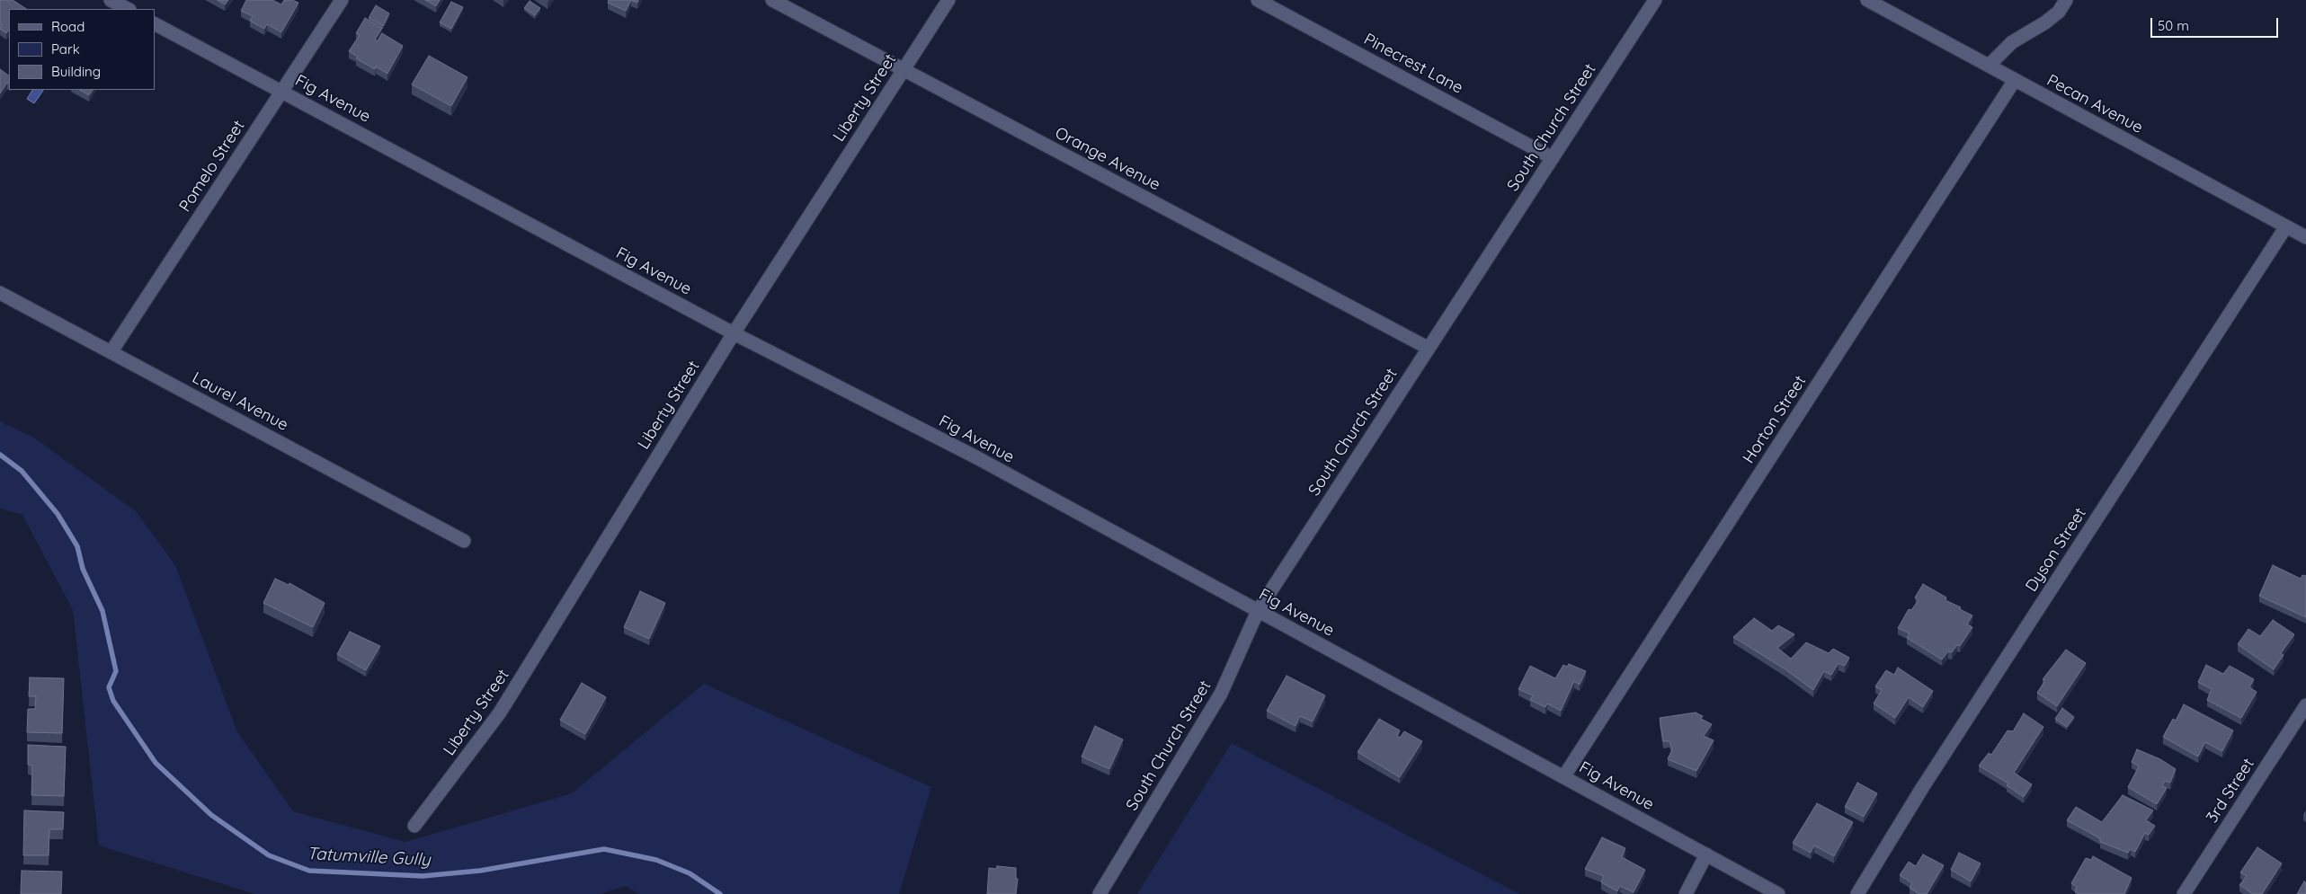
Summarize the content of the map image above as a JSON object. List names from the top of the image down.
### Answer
{
  "streets": {
    "street": [
      "Pinecrest Lane",
      "Liberty Street",
      "Fig Avenue",
      "Pecan Avenue",
      "South Church Street",
      "Orange Avenue",
      "Pomelo Street",
      "Laurel Avenue",
      "Horton Street",
      "Dyson Street",
      "3rd Street"
    ]
  },
  "crossings": [
    ["Pinecrest Lane", "South Church Street"],
    ["Liberty Street", "Fig Avenue"],
    ["Liberty Street", "Orange Avenue"],
    ["Fig Avenue", "South Church Street"],
    ["Fig Avenue", "Pomelo Street"],
    ["Fig Avenue", "Horton Street"],
    ["Pecan Avenue", "Horton Street"],
    ["Pecan Avenue", "Dyson Street"],
    ["South Church Street", "Orange Avenue"],
    ["Pomelo Street", "Laurel Avenue"]
  ],
  "water": ["Tatumville Gully"],
  "legend": ["Road", "Park", "Building"],
  "scale_bar": "50 m"
}
